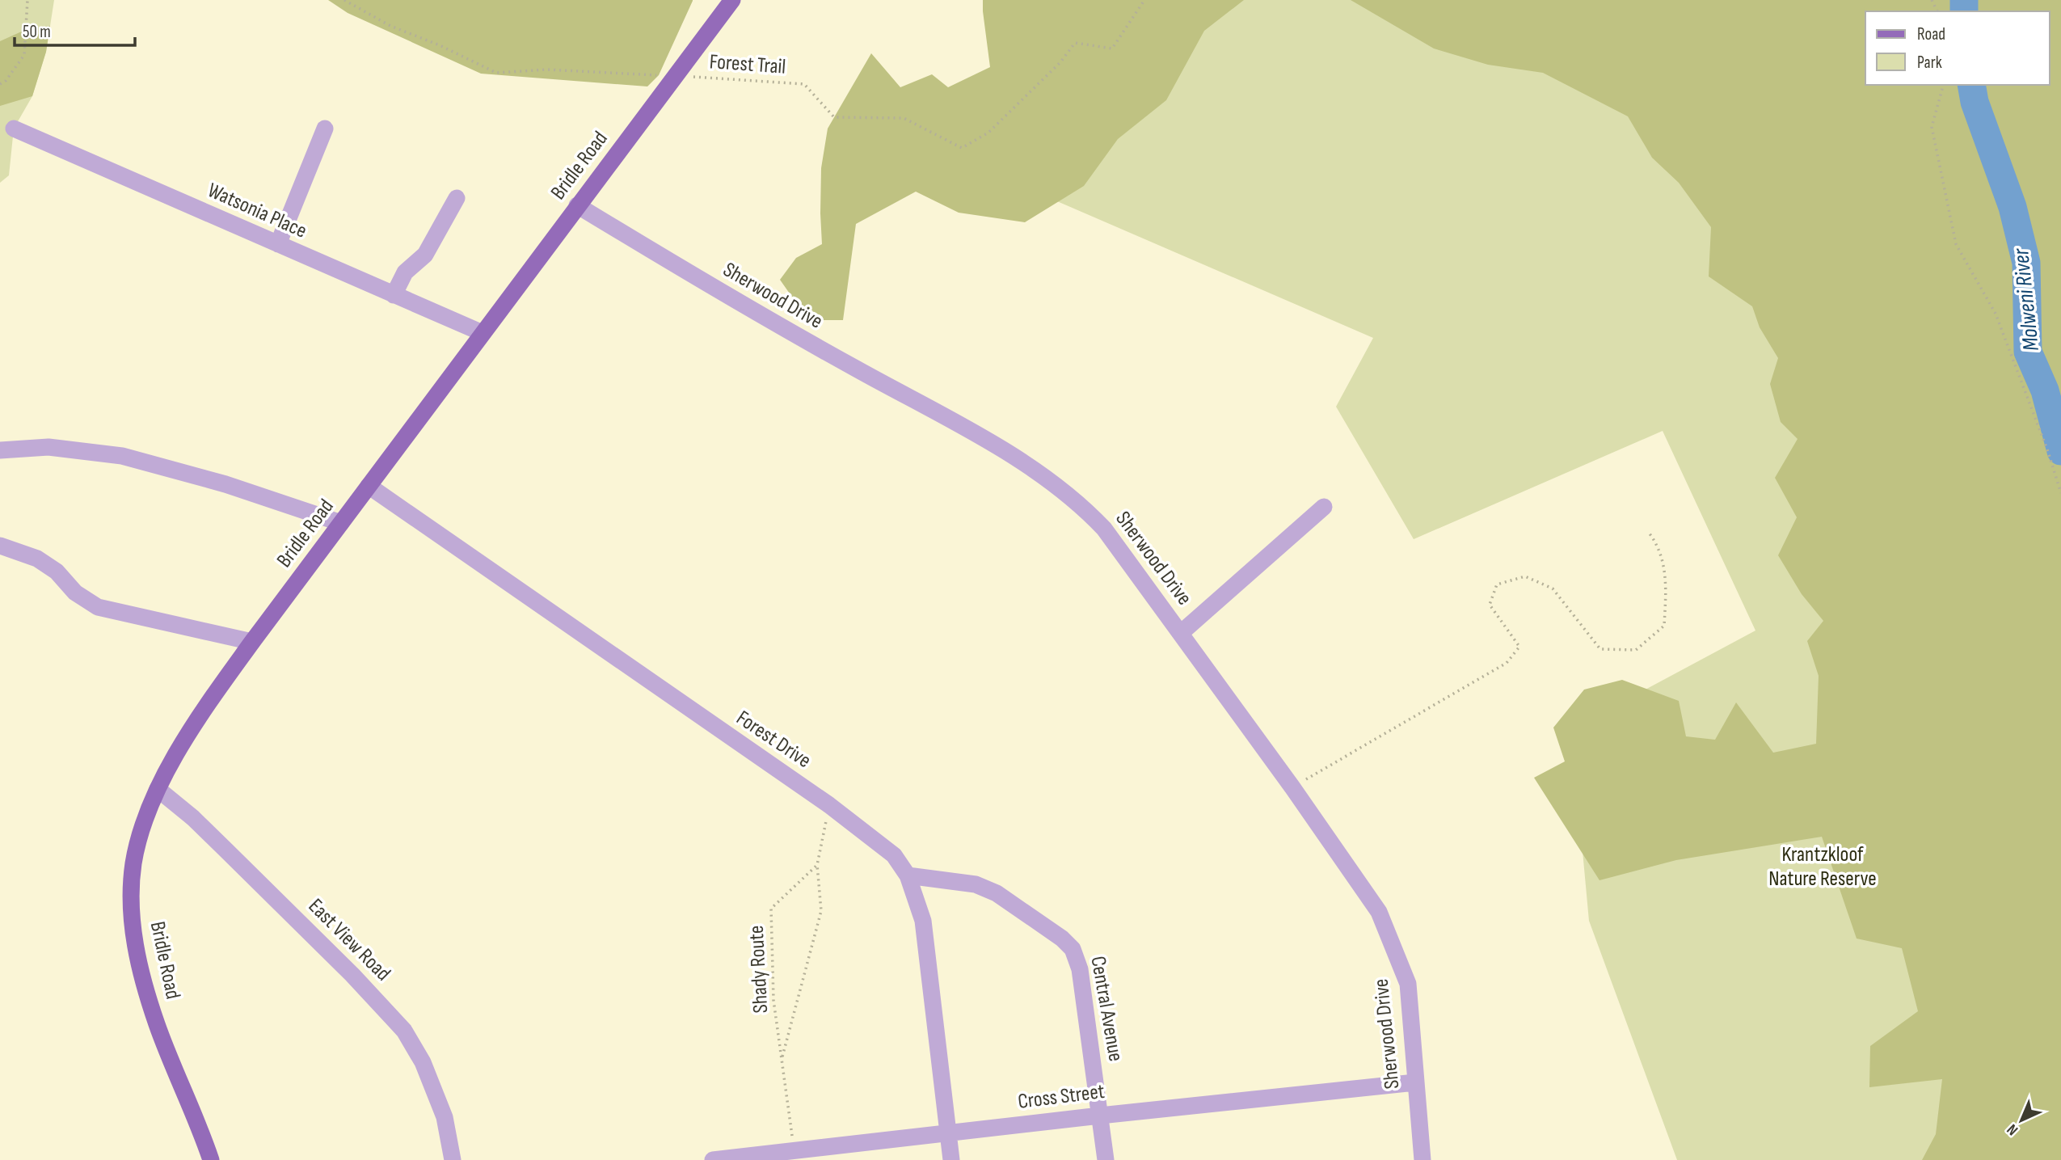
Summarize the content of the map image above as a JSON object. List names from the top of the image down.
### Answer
{
  "streets": {
    "main road": ["Bridle Road"],
    "street": [
      "Watsonia Place",
      "Sherwood Drive",
      "Forest Drive",
      "East View Road",
      "Central Avenue",
      "Cross Street"
    ],
    "path": ["Forest Trail", "Shady Route"]
  },
  "crossings": [
    ["Forest Trail", "Bridle Road"],
    ["Bridle Road", "Watsonia Place"],
    ["Bridle Road", "Sherwood Drive"],
    ["Bridle Road", "Forest Drive"],
    ["Bridle Road", "East View Road"],
    ["Sherwood Drive", "Cross Street"],
    ["Forest Drive", "Central Avenue"],
    ["Forest Drive", "Cross Street"],
    ["Shady Route", "Cross Street"],
    ["Central Avenue", "Cross Street"]
  ],
  "water": ["Molweni River"],
  "parks": ["Krantzkloof Nature Reserve"],
  "legend": ["Road", "Park"],
  "scale_bar": "50 m",
  "north": "bottom left"
}
